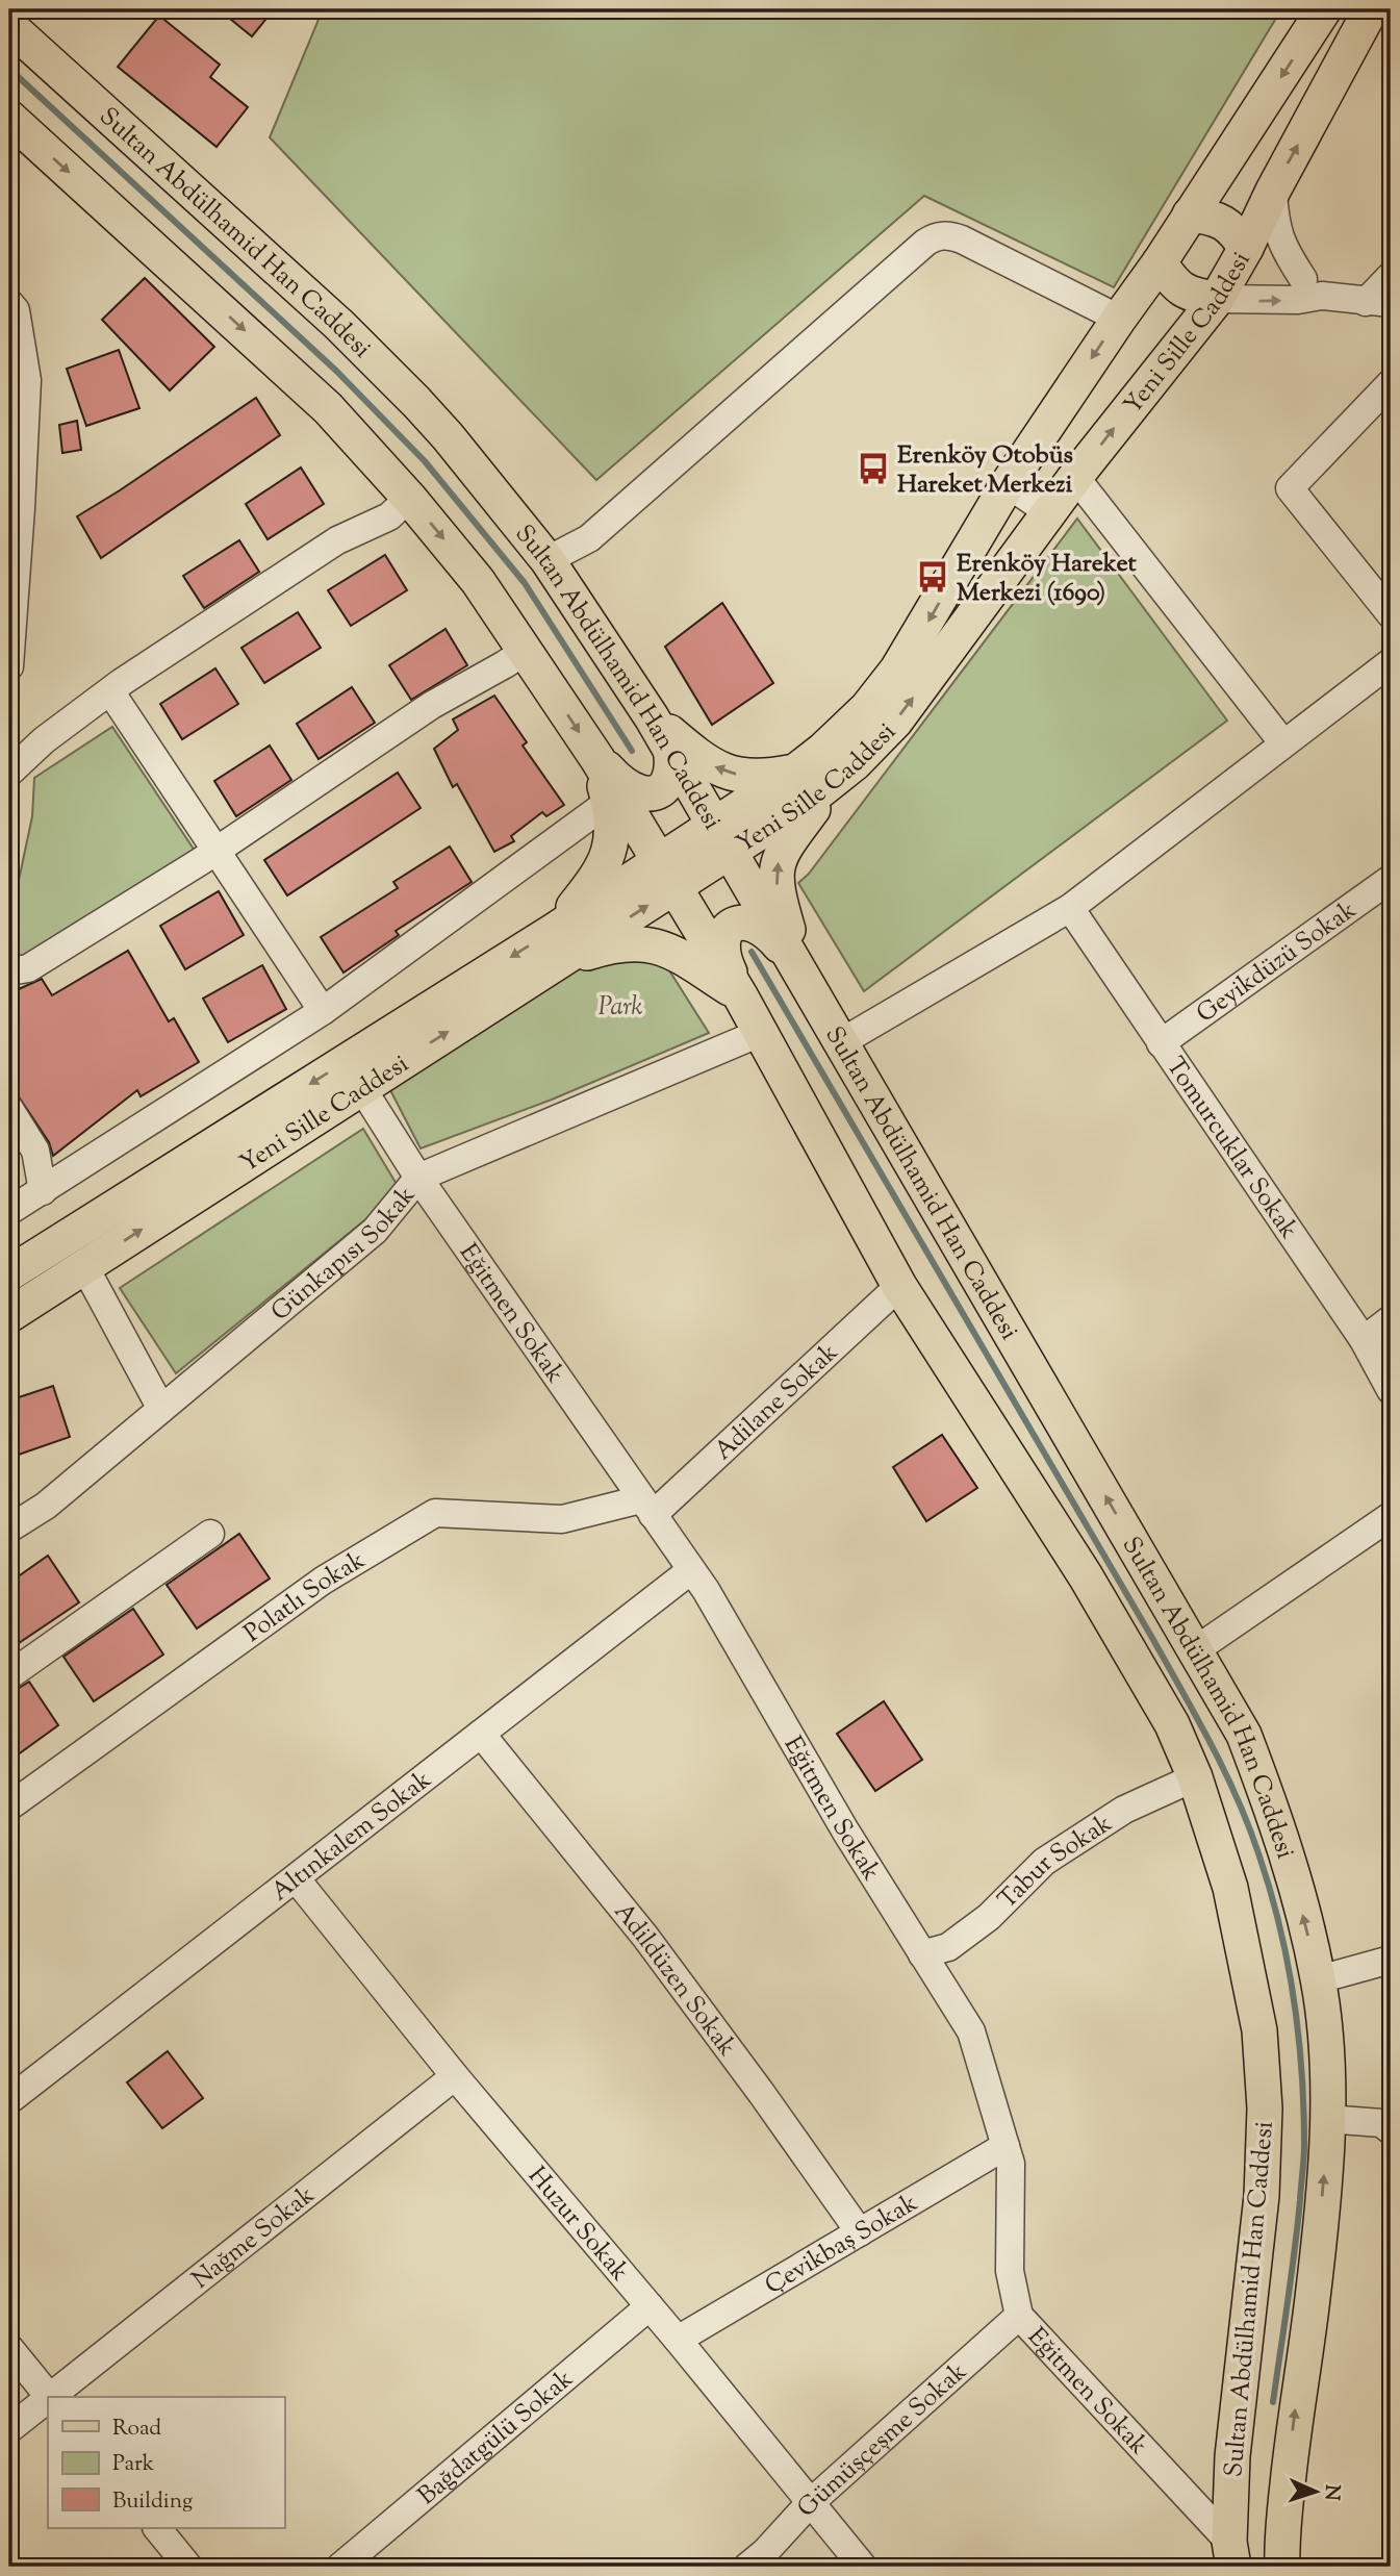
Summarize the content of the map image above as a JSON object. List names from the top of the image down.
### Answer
{
  "streets": {
    "main road": ["Sultan Abdülhamid Han Caddesi", "Yeni Sille Caddesi"],
    "street": [
      "Geyikdüzü Sokak",
      "Tomurcuklar Sokak",
      "Günkapısı Sokak",
      "Eğitmen Sokak",
      "Adilane Sokak",
      "Polatlı Sokak",
      "Altınkalem Sokak",
      "Tabur Sokak",
      "Adildüzen Sokak",
      "Huzur Sokak",
      "Nağme Sokak",
      "Çevikbaş Sokak",
      "Bağdatgülü Sokak",
      "Gümüşçeşme Sokak"
    ]
  },
  "crossings": [
    ["Sultan Abdülhamid Han Caddesi", "Yeni Sille Caddesi"],
    ["Sultan Abdülhamid Han Caddesi", "Günkapısı Sokak"],
    ["Sultan Abdülhamid Han Caddesi", "Eğitmen Sokak"],
    ["Sultan Abdülhamid Han Caddesi", "Adilane Sokak"],
    ["Sultan Abdülhamid Han Caddesi", "Tabur Sokak"],
    ["Yeni Sille Caddesi", "Eğitmen Sokak"],
    ["Geyikdüzü Sokak", "Tomurcuklar Sokak"],
    ["Günkapısı Sokak", "Eğitmen Sokak"],
    ["Eğitmen Sokak", "Adilane Sokak"],
    ["Eğitmen Sokak", "Polatlı Sokak"],
    ["Eğitmen Sokak", "Altınkalem Sokak"],
    ["Eğitmen Sokak", "Tabur Sokak"],
    ["Eğitmen Sokak", "Çevikbaş Sokak"],
    ["Eğitmen Sokak", "Gümüşçeşme Sokak"],
    ["Adilane Sokak", "Polatlı Sokak"],
    ["Altınkalem Sokak", "Adildüzen Sokak"],
    ["Altınkalem Sokak", "Huzur Sokak"],
    ["Adildüzen Sokak", "Çevikbaş Sokak"],
    ["Huzur Sokak", "Nağme Sokak"],
    ["Huzur Sokak", "Çevikbaş Sokak"],
    ["Huzur Sokak", "Bağdatgülü Sokak"],
    ["Huzur Sokak", "Gümüşçeşme Sokak"]
  ],
  "parks": ["Park"],
  "places": {
    "bus stop": ["Erenköy Otobüs Hareket Merkezi", "Erenköy Hareket Merkezi (1690)"]
  },
  "legend": ["Road", "Park", "Building"],
  "north": "right"
}
